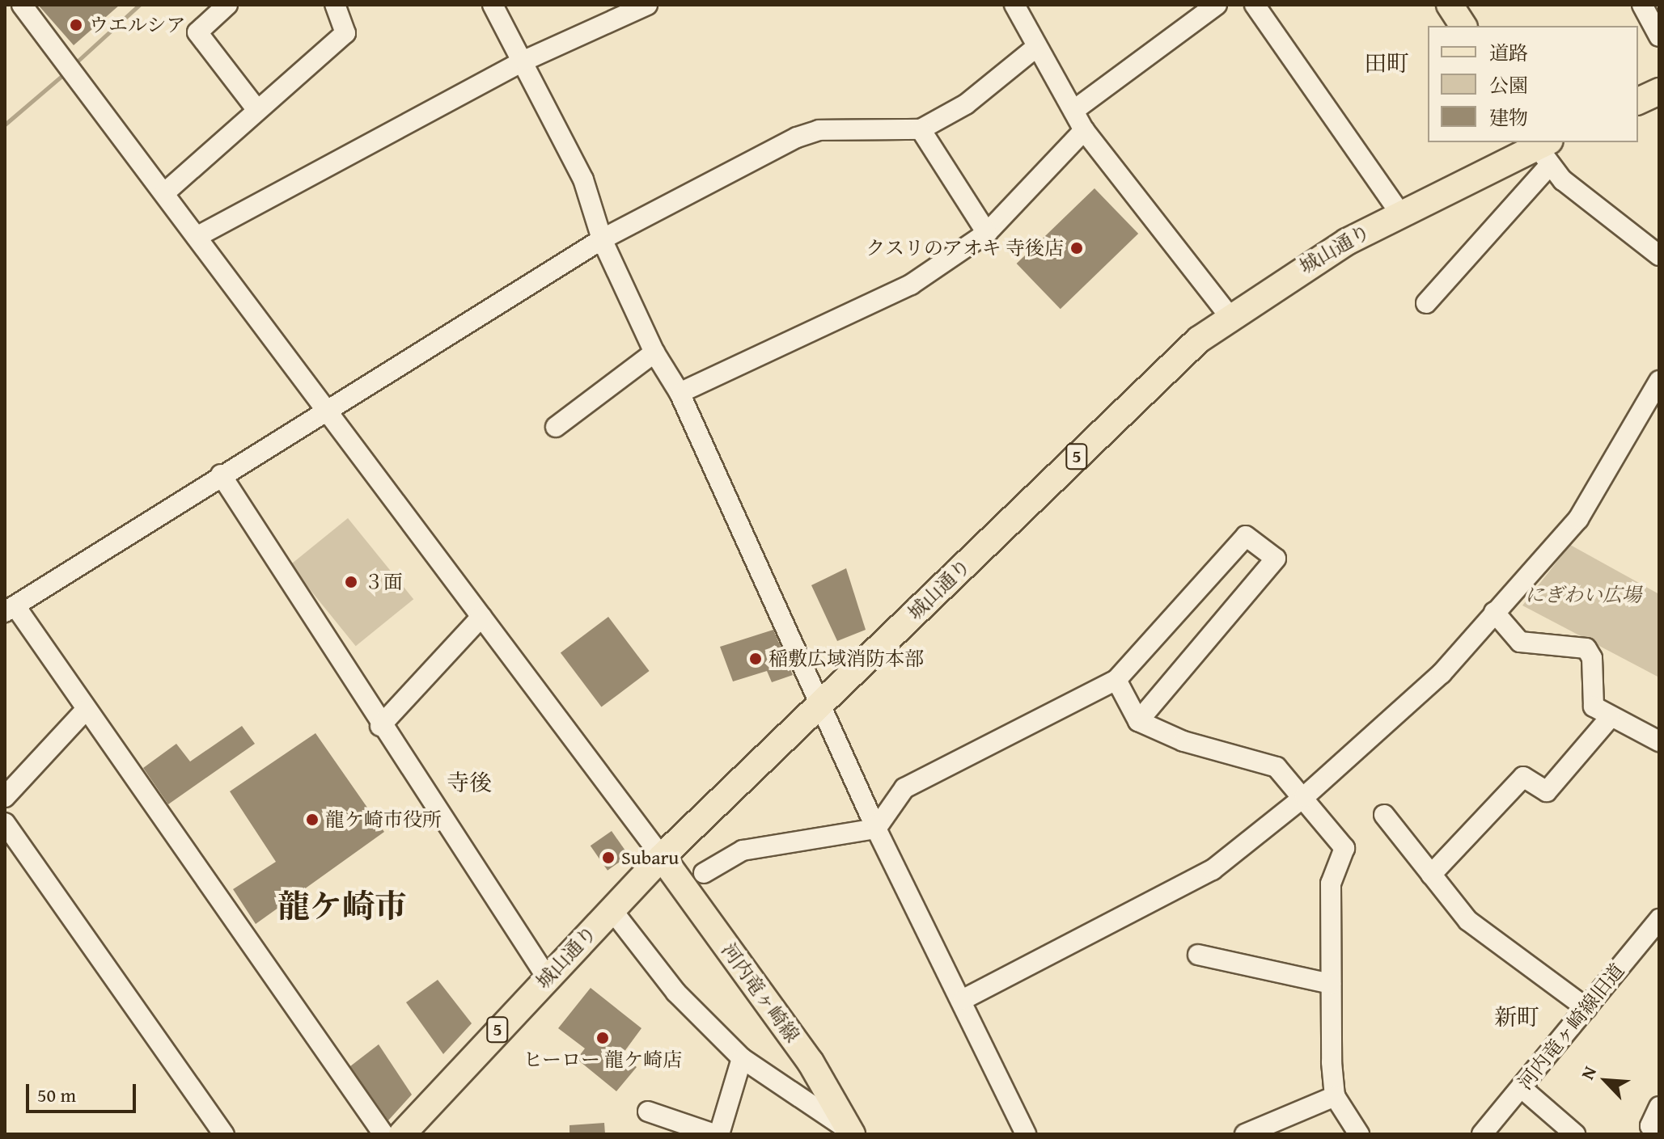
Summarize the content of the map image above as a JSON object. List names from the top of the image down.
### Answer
{
  "streets": {
    "main road": ["城山通り", "5", "河内竜ヶ崎線"],
    "street": ["河内竜ヶ崎線旧道"]
  },
  "crossings": [
    ["城山通り", "河内竜ヶ崎線"]
  ],
  "districts": [
    "田町",
    "寺後",
    "龍ケ崎市",
    "新町"
  ],
  "parks": ["にぎわい広場"],
  "places": [
    "ウエルシア",
    "クスリのアオキ 寺後店",
    "３面",
    "稲敷広域消防本部",
    "龍ケ崎市役所",
    "Subaru",
    "ヒーロー 龍ケ崎店"
  ],
  "legend": ["道路", "公園", "建物"],
  "scale_bar": "50 m",
  "north": "top left"
}
